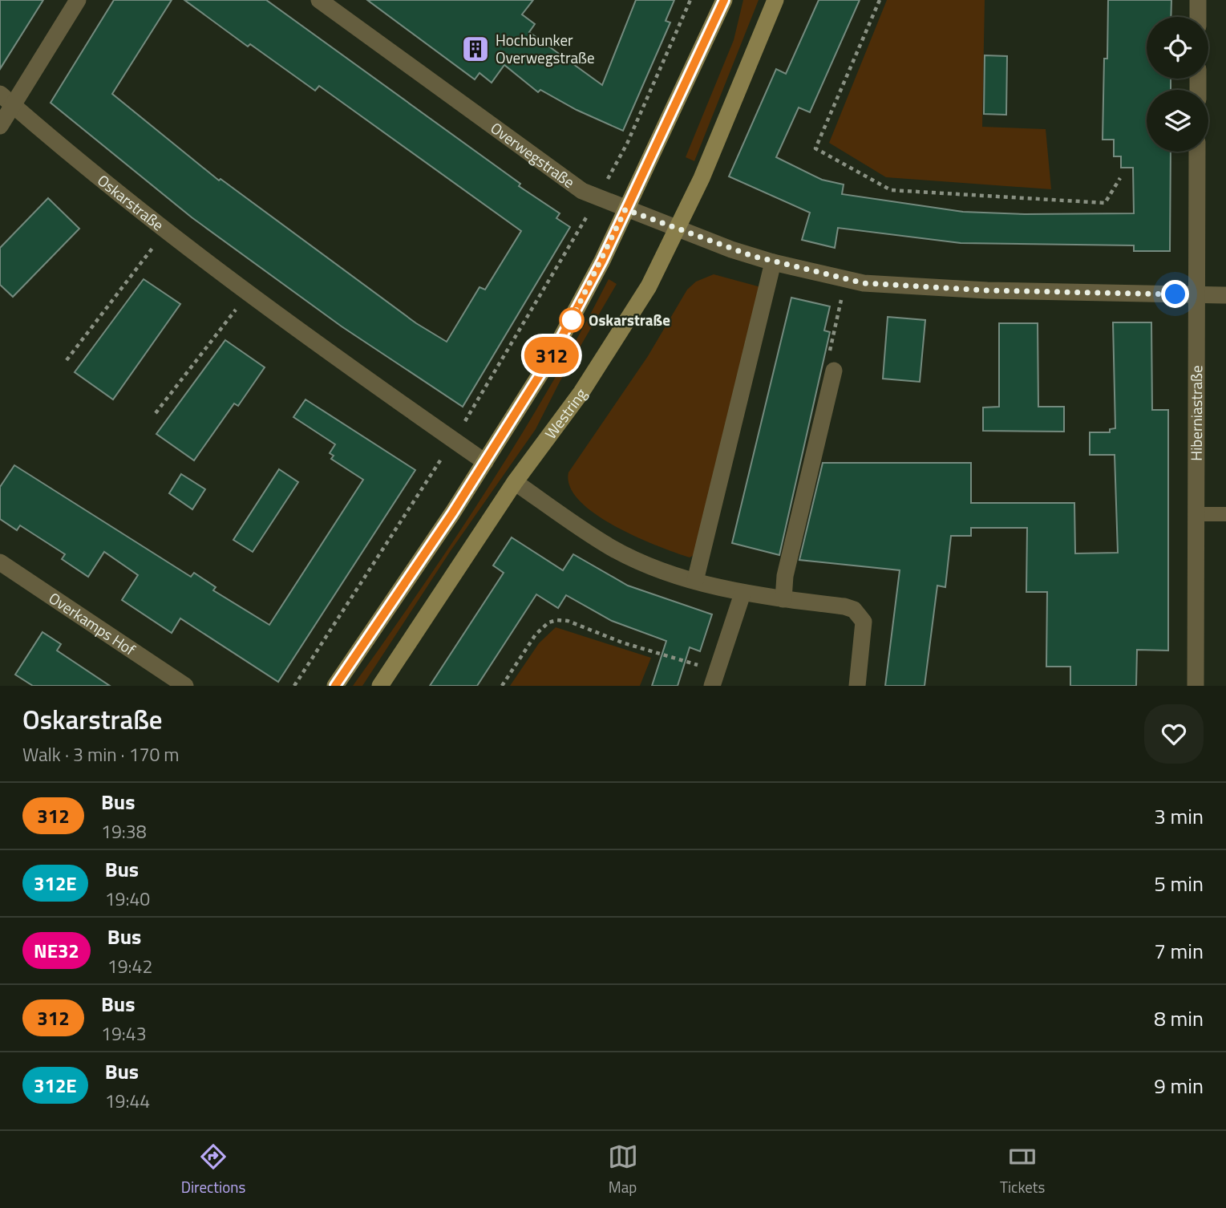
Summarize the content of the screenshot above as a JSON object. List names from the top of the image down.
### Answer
{
  "streets": {
    "main road": ["Westring"],
    "street": [
      "Overwegstraße",
      "Oskarstraße",
      "Hiberniastraße",
      "Overkamps Hof"
    ]
  },
  "crossings": [
    ["Overwegstraße", "Westring"],
    ["Overwegstraße", "Hiberniastraße"]
  ],
  "places": {
    "building": ["Hochbunker Overwegstraße"],
    "other": ["Oskarstraße"]
  },
  "lines": ["bus line 312"],
  "page": {
    "on_map": "312",
    "heading": ["Oskarstraße", "Walk · 3 min · 170 m"],
    "list": [
      {
        "mark": "312",
        "name": "Bus",
        "note": "19:38",
        "value": "3 min"
      },
      {
        "mark": "312E",
        "name": "Bus",
        "note": "19:40",
        "value": "5 min"
      },
      {
        "mark": "NE32",
        "name": "Bus",
        "note": "19:42",
        "value": "7 min"
      },
      {
        "mark": "312",
        "name": "Bus",
        "note": "19:43",
        "value": "8 min"
      },
      {
        "mark": "312E",
        "name": "Bus",
        "note": "19:44",
        "value": "9 min"
      }
    ],
    "tabs": ["Directions", "Map", "Tickets"]
  }
}
